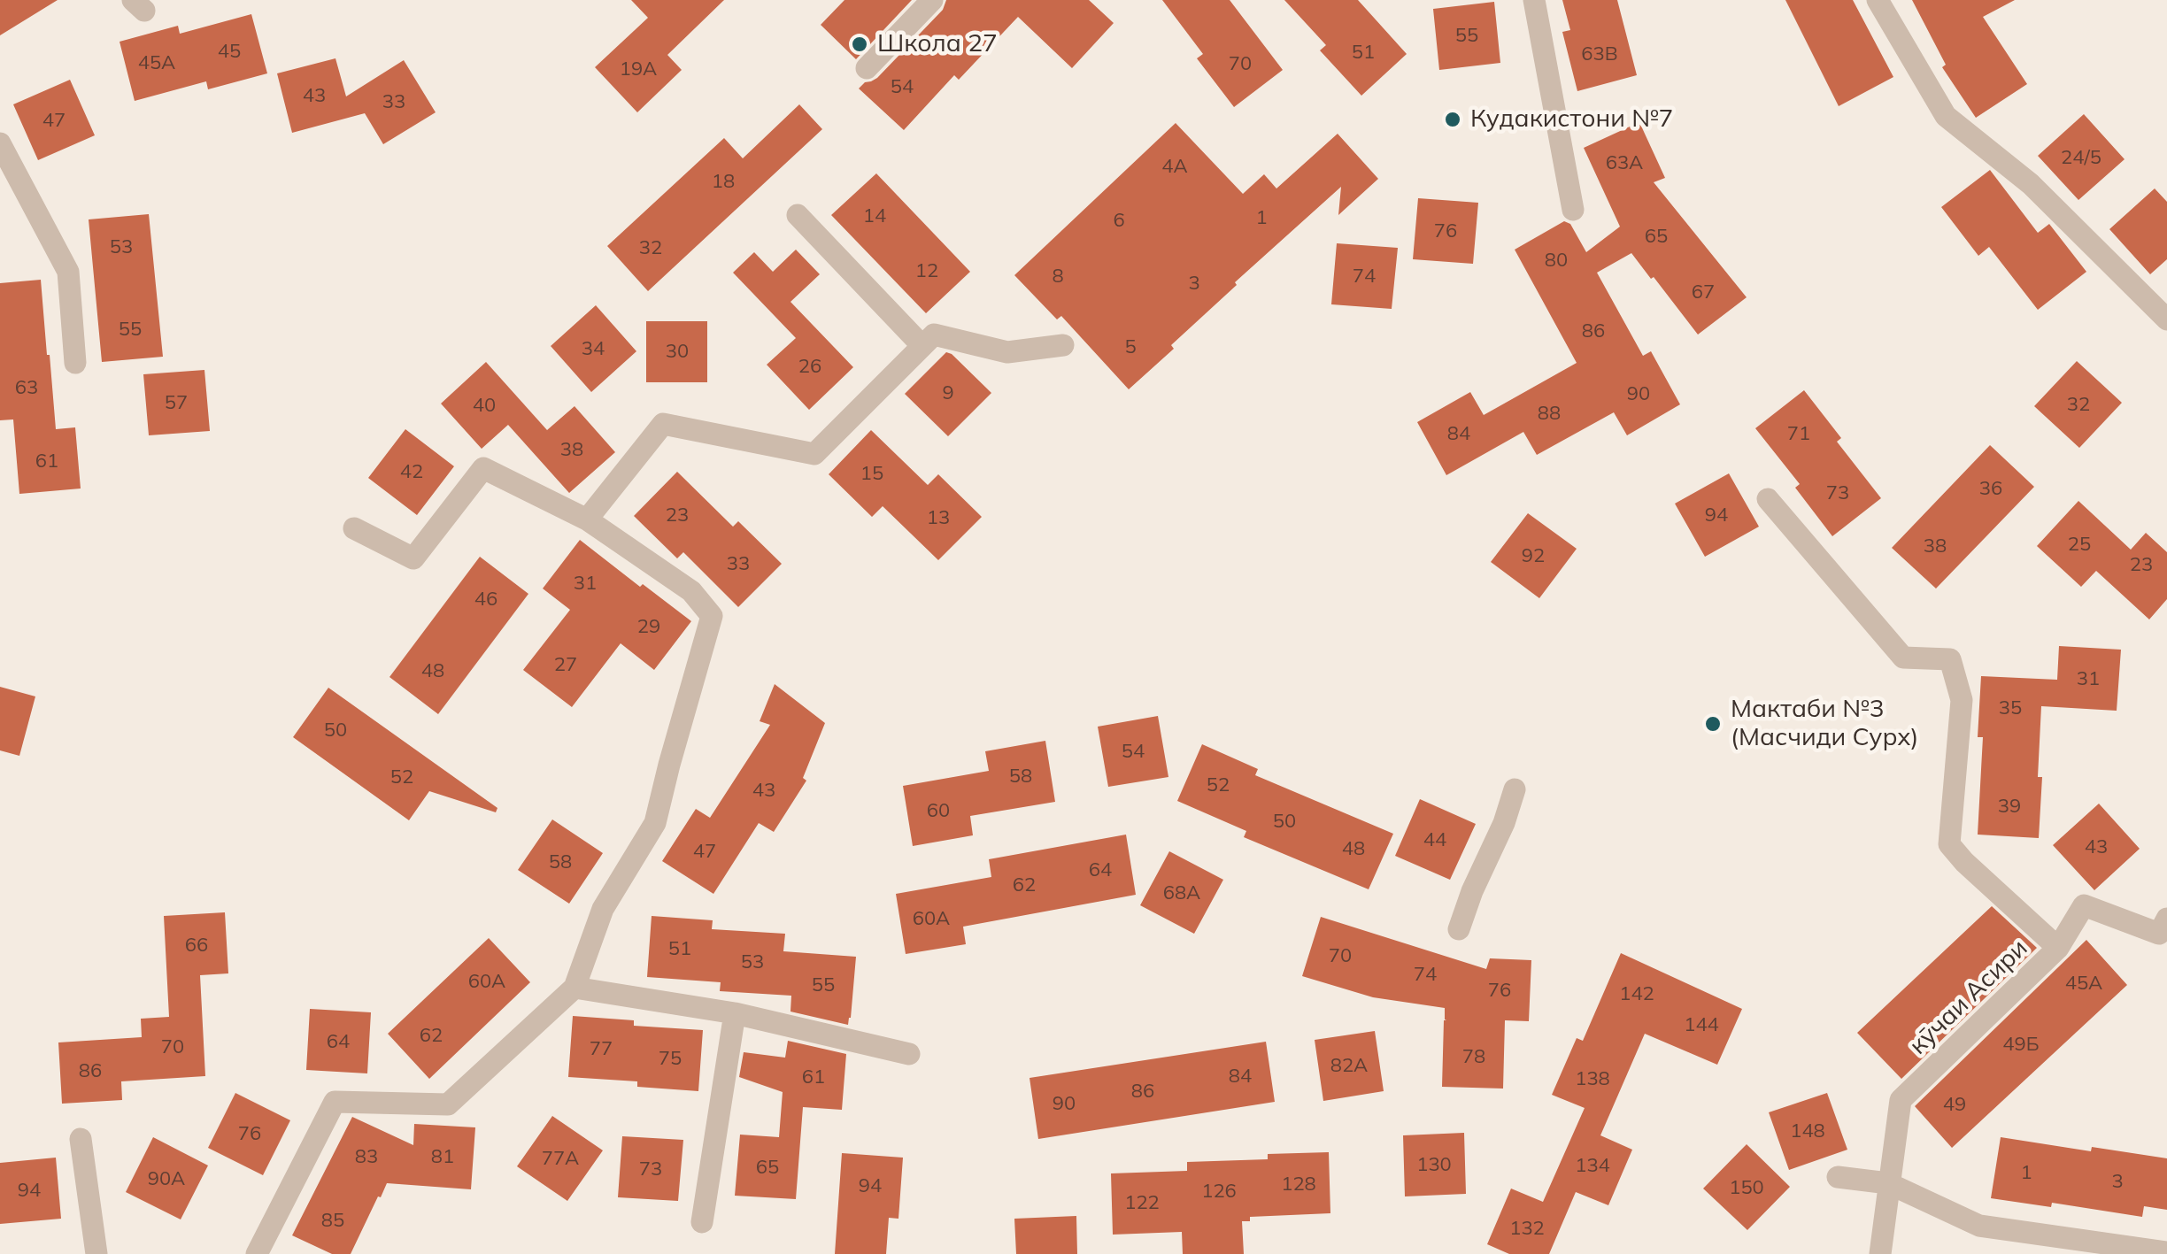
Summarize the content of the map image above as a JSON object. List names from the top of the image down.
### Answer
{
  "streets": {
    "street": ["кӯчаи Асири"]
  },
  "places": ["Школа 27", "Кудакистони №7", "Мактаби №3 (Масчиди Сурх)"],
  "house_numbers": [
    "55",
    "45",
    "51",
    "63В",
    "45А",
    "70",
    "19А",
    "54",
    "43",
    "33",
    "47",
    "24/5",
    "63А",
    "4А",
    "18",
    "14",
    "1",
    "6",
    "76",
    "65",
    "53",
    "32",
    "80",
    "12",
    "8",
    "74",
    "3",
    "67",
    "55",
    "86",
    "5",
    "34",
    "30",
    "26",
    "63",
    "9",
    "90",
    "57",
    "32",
    "40",
    "88",
    "84",
    "71",
    "38",
    "61",
    "42",
    "15",
    "36",
    "73",
    "23",
    "94",
    "13",
    "25",
    "38",
    "92",
    "33",
    "23",
    "31",
    "46",
    "29",
    "27",
    "48",
    "31",
    "35",
    "50",
    "54",
    "58",
    "52",
    "52",
    "43",
    "39",
    "60",
    "50",
    "44",
    "43",
    "48",
    "47",
    "58",
    "64",
    "62",
    "68А",
    "60А",
    "66",
    "51",
    "70",
    "53",
    "74",
    "60А",
    "45А",
    "55",
    "76",
    "142",
    "144",
    "62",
    "64",
    "49Б",
    "70",
    "77",
    "78",
    "75",
    "82А",
    "86",
    "84",
    "61",
    "138",
    "86",
    "90",
    "49",
    "148",
    "76",
    "83",
    "81",
    "77А",
    "130",
    "134",
    "65",
    "73",
    "1",
    "90А",
    "3",
    "128",
    "94",
    "150",
    "94",
    "126",
    "122",
    "85",
    "132"
  ]
}
